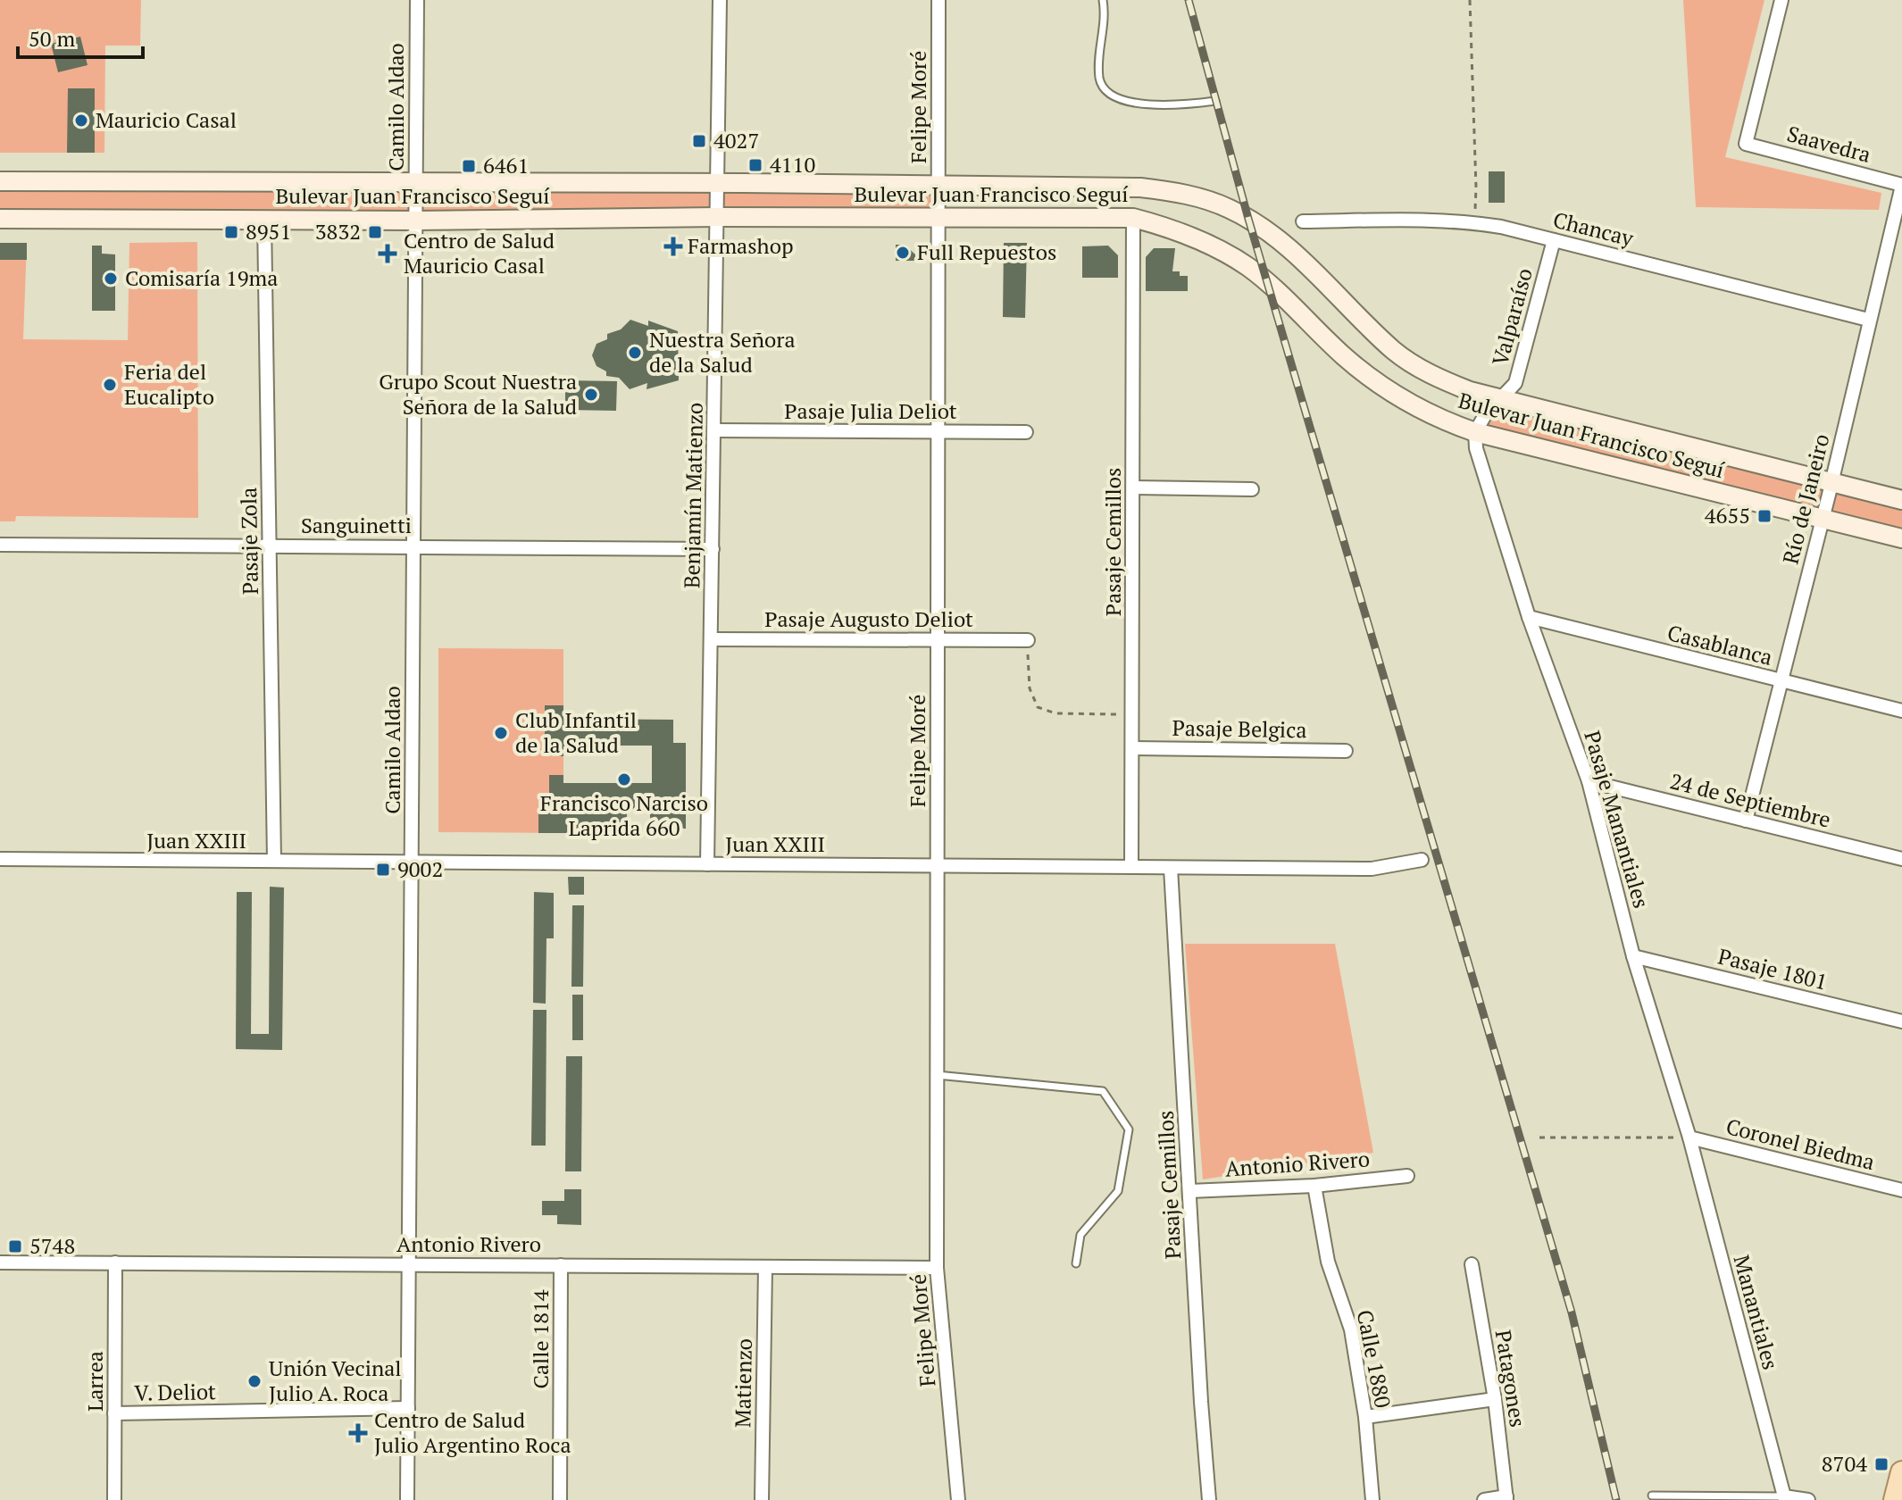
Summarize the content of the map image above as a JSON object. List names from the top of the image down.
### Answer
{
  "streets": {
    "main road": ["Bulevar Juan Francisco Seguí"],
    "street": [
      "Camilo Aldao",
      "Felipe Moré",
      "Saavedra",
      "Chancay",
      "Valparaíso",
      "Pasaje Julia Deliot",
      "Benjamín Matienzo",
      "Río de Janeiro",
      "Sanguinetti",
      "Pasaje Zola",
      "Pasaje Cemillos",
      "Pasaje Augusto Deliot",
      "Casablanca",
      "Pasaje Belgica",
      "24 de Septiembre",
      "Pasaje Manantiales",
      "Juan XXIII",
      "Pasaje 1801",
      "Coronel Biedma",
      "Antonio Rivero",
      "Manantiales",
      "Calle 1814",
      "Calle 1880",
      "Patagones",
      "Larrea",
      "Matienzo",
      "V. Deliot"
    ]
  },
  "crossings": [
    ["Camilo Aldao", "Bulevar Juan Francisco Seguí"],
    ["Camilo Aldao", "Sanguinetti"],
    ["Camilo Aldao", "Juan XXIII"],
    ["Camilo Aldao", "Antonio Rivero"],
    ["Camilo Aldao", "V. Deliot"],
    ["Felipe Moré", "Bulevar Juan Francisco Seguí"],
    ["Felipe Moré", "Pasaje Julia Deliot"],
    ["Felipe Moré", "Pasaje Augusto Deliot"],
    ["Felipe Moré", "Juan XXIII"],
    ["Felipe Moré", "Antonio Rivero"],
    ["Saavedra", "Río de Janeiro"],
    ["Bulevar Juan Francisco Seguí", "Valparaíso"],
    ["Bulevar Juan Francisco Seguí", "Benjamín Matienzo"],
    ["Bulevar Juan Francisco Seguí", "Río de Janeiro"],
    ["Bulevar Juan Francisco Seguí", "Pasaje Zola"],
    ["Bulevar Juan Francisco Seguí", "Pasaje Cemillos"],
    ["Bulevar Juan Francisco Seguí", "Pasaje Manantiales"],
    ["Chancay", "Valparaíso"],
    ["Chancay", "Río de Janeiro"],
    ["Valparaíso", "Pasaje Manantiales"],
    ["Pasaje Julia Deliot", "Benjamín Matienzo"],
    ["Benjamín Matienzo", "Sanguinetti"],
    ["Benjamín Matienzo", "Pasaje Augusto Deliot"],
    ["Benjamín Matienzo", "Juan XXIII"],
    ["Río de Janeiro", "Casablanca"],
    ["Río de Janeiro", "24 de Septiembre"],
    ["Sanguinetti", "Pasaje Zola"],
    ["Pasaje Zola", "Juan XXIII"],
    ["Pasaje Cemillos", "Pasaje Belgica"],
    ["Pasaje Cemillos", "Juan XXIII"],
    ["Pasaje Cemillos", "Antonio Rivero"],
    ["Casablanca", "Pasaje Manantiales"],
    ["24 de Septiembre", "Pasaje Manantiales"],
    ["Pasaje Manantiales", "Pasaje 1801"],
    ["Pasaje Manantiales", "Coronel Biedma"],
    ["Pasaje Manantiales", "Manantiales"],
    ["Coronel Biedma", "Manantiales"],
    ["Antonio Rivero", "Calle 1814"],
    ["Antonio Rivero", "Calle 1880"],
    ["Antonio Rivero", "Larrea"],
    ["Antonio Rivero", "Matienzo"],
    ["Larrea", "V. Deliot"]
  ],
  "places": {
    "other": [
      "Mauricio Casal",
      "Full Repuestos",
      "Comisaría 19ma",
      "Nuestra Señora de la Salud",
      "Feria del Eucalipto",
      "Grupo Scout Nuestra Señora de la Salud",
      "Club Infantil de la Salud",
      "Francisco Narciso Laprida 660",
      "Unión Vecinal Julio A. Roca"
    ],
    "transit": [
      "4027",
      "4110",
      "6461",
      "8951",
      "3832",
      "4655",
      "9002",
      "5748",
      "8704"
    ],
    "health": ["Farmashop", "Centro de Salud Mauricio Casal", "Centro de Salud Julio Argentino Roca"]
  },
  "scale_bar": "50 m"
}
